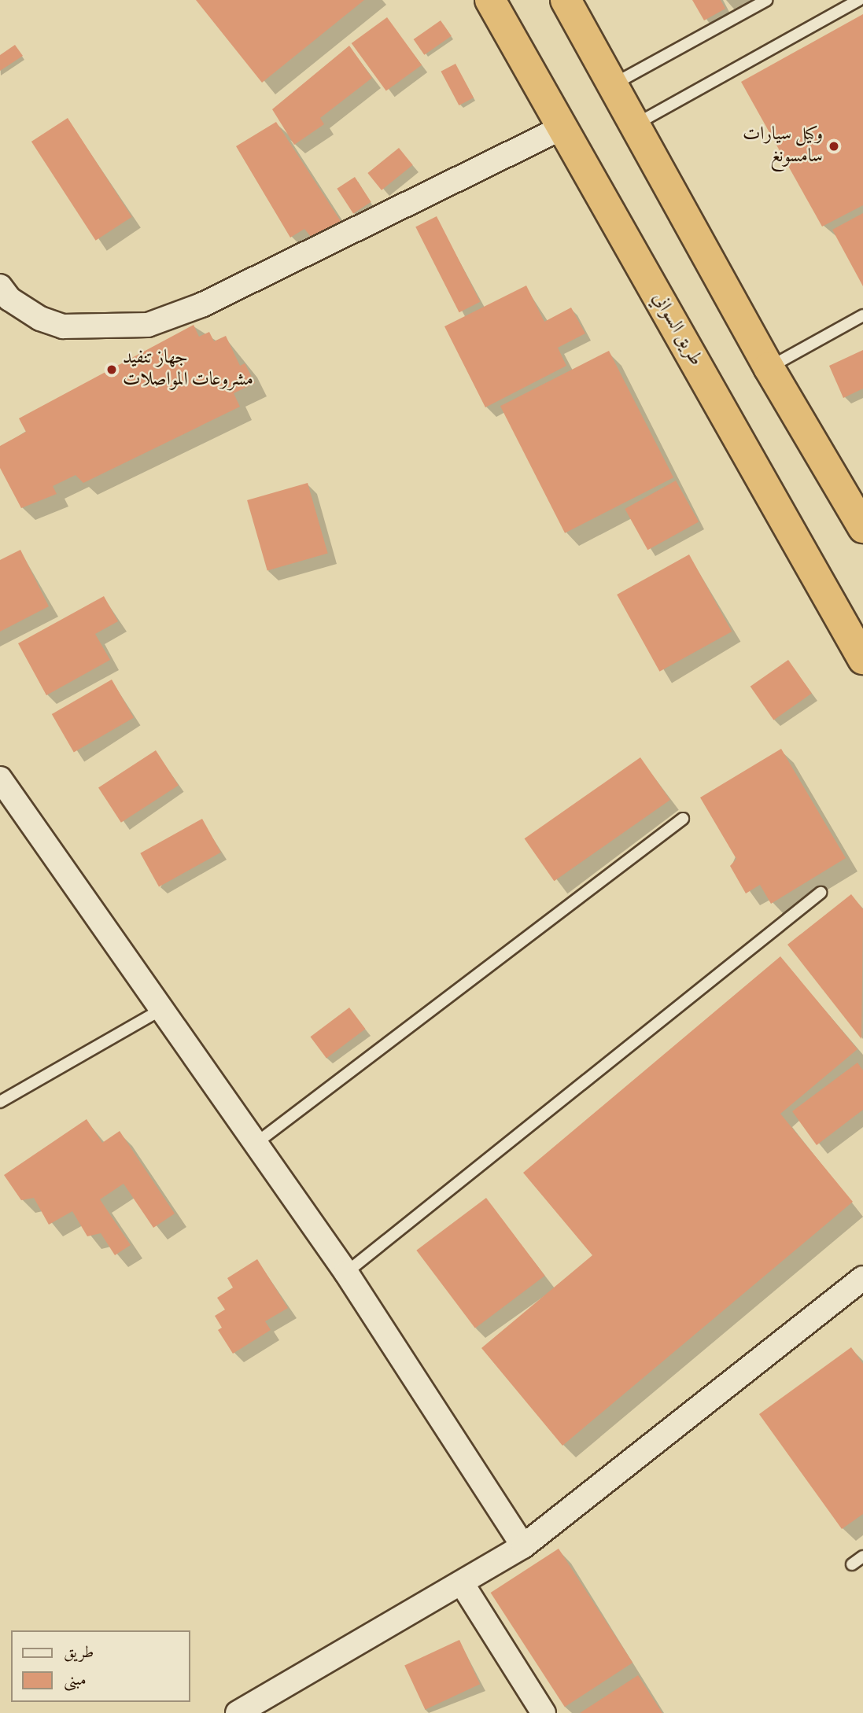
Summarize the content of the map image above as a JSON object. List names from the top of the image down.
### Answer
{
  "streets": {
    "highway": ["طريق السواني"]
  },
  "places": ["وكيل سيارات سامسونغ", "جهاز تنفيد مشروعات المواصلات"],
  "legend": ["طريق", "مبنى"]
}
